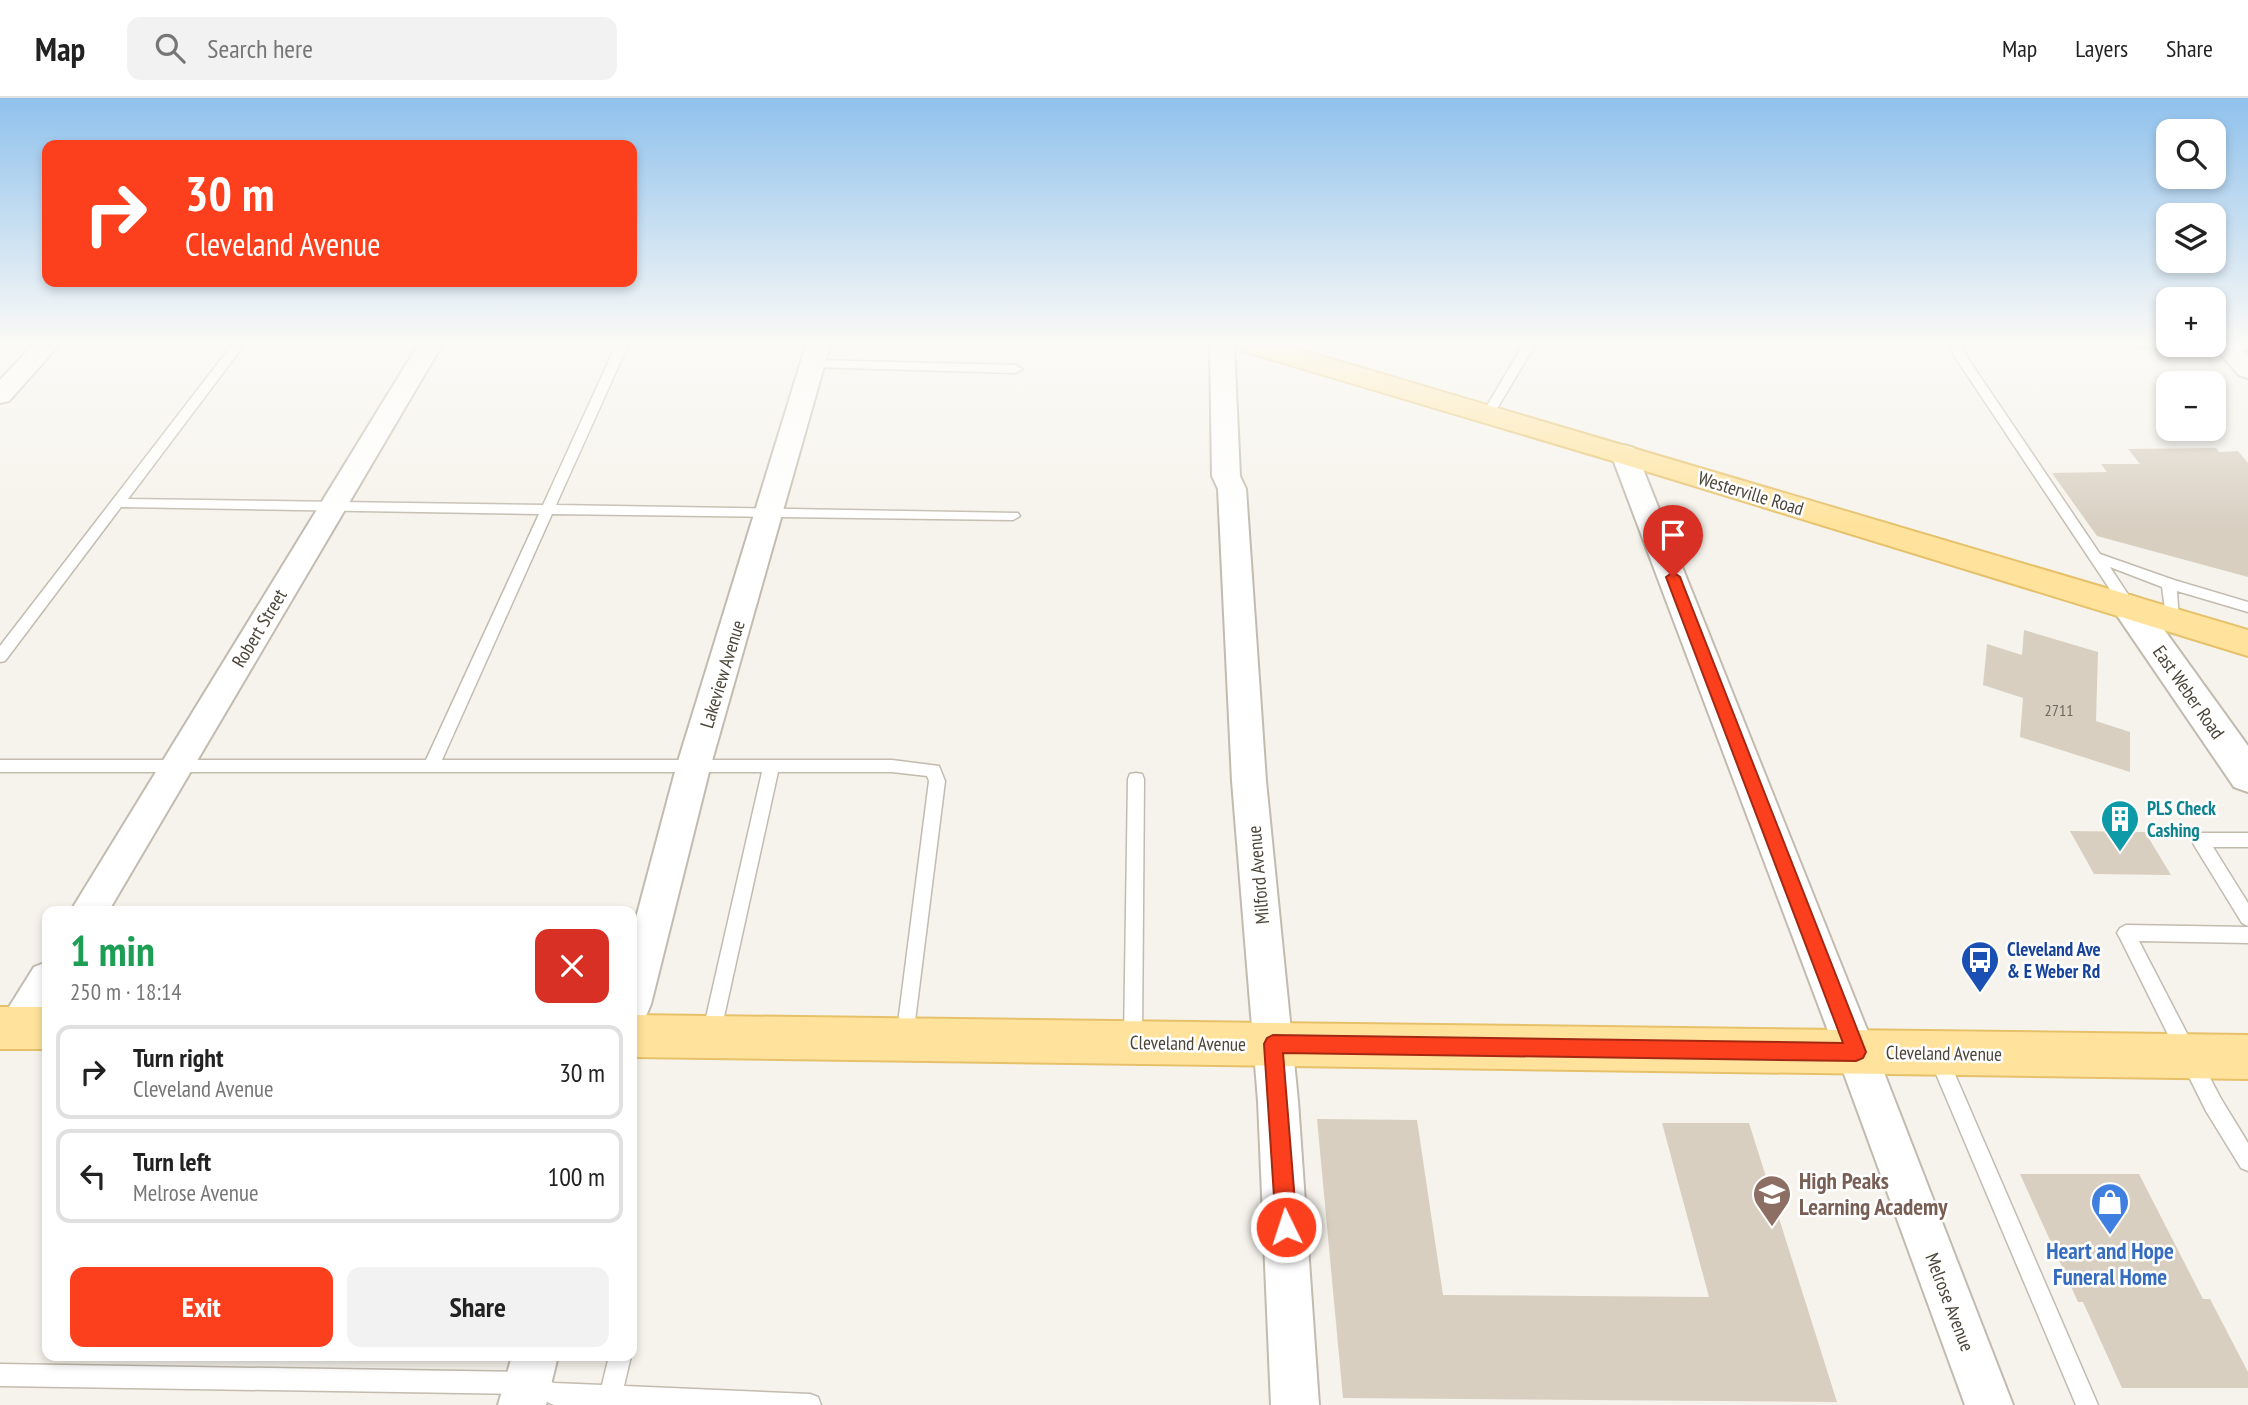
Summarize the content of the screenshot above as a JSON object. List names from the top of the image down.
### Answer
{
  "streets": {
    "main road": ["Westerville Road", "Cleveland Avenue"],
    "street": [
      "Robert Street",
      "Lakeview Avenue",
      "East Weber Road",
      "Milford Avenue",
      "Melrose Avenue"
    ]
  },
  "crossings": [
    ["Westerville Road", "East Weber Road"],
    ["Westerville Road", "Melrose Avenue"],
    ["Milford Avenue", "Cleveland Avenue"],
    ["Cleveland Avenue", "Melrose Avenue"]
  ],
  "places": {
    "building": ["PLS Check Cashing"],
    "bus stop": ["Cleveland Ave & E Weber Rd"],
    "school or university": ["High Peaks Learning Academy"],
    "shop": ["Heart and Hope Funeral Home"]
  },
  "house_numbers": ["2711"],
  "page": {
    "header": "Map",
    "search": "Search here",
    "nav": ["Map", "Layers", "Share"],
    "map_buttons": ["+", "−"],
    "turn": ["30 m", "Cleveland Avenue"],
    "heading": ["1 min", "250 m · 18:14"],
    "list": [
      {
        "name": "Turn right",
        "note": "Cleveland Avenue",
        "value": "30 m"
      },
      {
        "name": "Turn left",
        "note": "Melrose Avenue",
        "value": "100 m"
      }
    ],
    "buttons": ["Exit", "Share"]
  }
}
